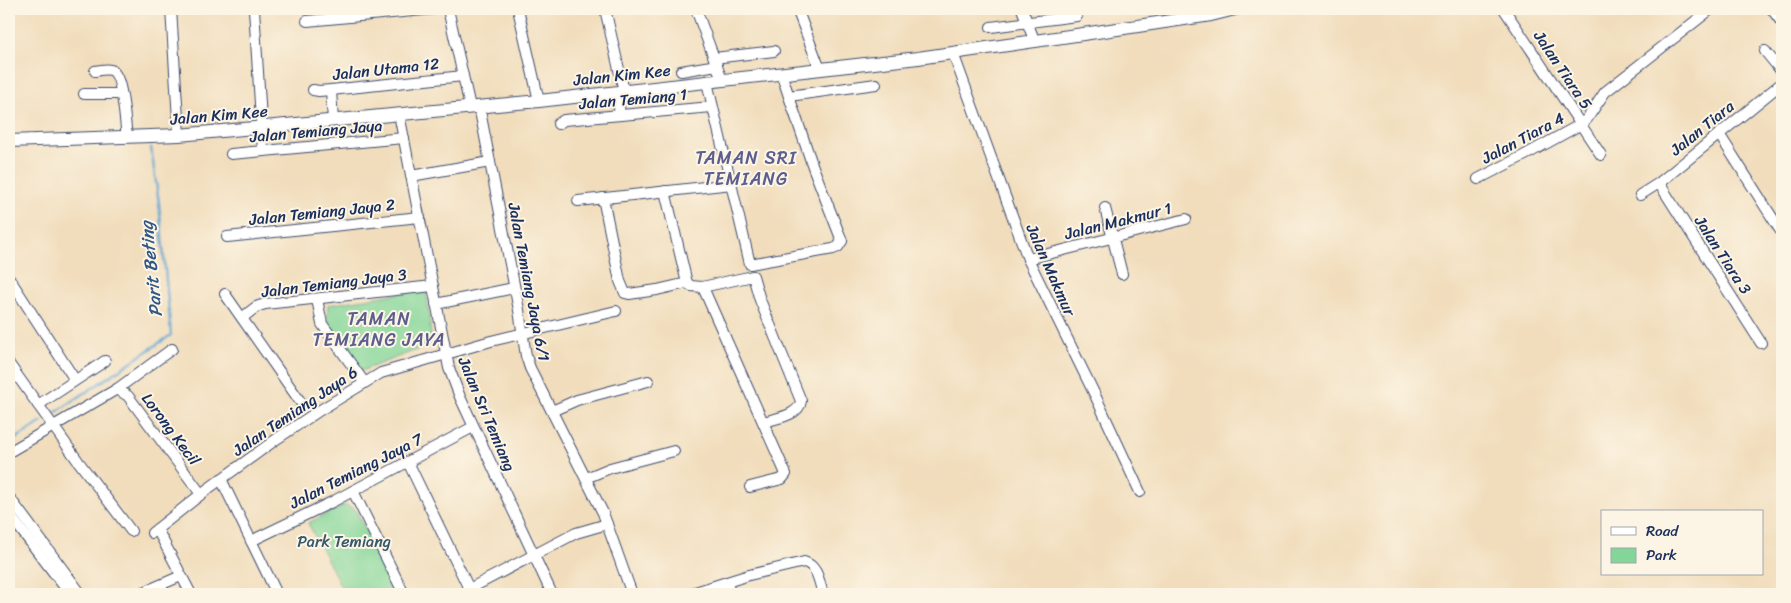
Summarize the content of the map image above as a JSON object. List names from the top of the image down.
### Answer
{
  "streets": {
    "street": [
      "Jalan Utama 12",
      "Jalan Tiara 5",
      "Jalan Kim Kee",
      "Jalan Temiang 1",
      "Jalan Tiara",
      "Jalan Temiang Jaya",
      "Jalan Tiara 4",
      "Jalan Temiang Jaya 2",
      "Jalan Makmur 1",
      "Jalan Tiara 3",
      "Jalan Makmur",
      "Jalan Temiang Jaya 6/1",
      "Jalan Temiang Jaya 3",
      "Jalan Temiang Jaya 6",
      "Jalan Sri Temiang",
      "Lorong Kecil",
      "Jalan Temiang Jaya 7"
    ]
  },
  "crossings": [
    ["Jalan Utama 12", "Jalan Temiang Jaya 6/1"],
    ["Jalan Tiara 5", "Jalan Tiara 4"],
    ["Jalan Kim Kee", "Jalan Makmur"],
    ["Jalan Kim Kee", "Jalan Temiang Jaya 6/1"],
    ["Jalan Kim Kee", "Jalan Sri Temiang"],
    ["Jalan Tiara", "Jalan Tiara 3"],
    ["Jalan Temiang Jaya", "Jalan Sri Temiang"],
    ["Jalan Temiang Jaya 2", "Jalan Sri Temiang"],
    ["Jalan Makmur 1", "Jalan Makmur"],
    ["Jalan Temiang Jaya 6/1", "Jalan Temiang Jaya 6"],
    ["Jalan Temiang Jaya 3", "Jalan Sri Temiang"],
    ["Jalan Temiang Jaya 6", "Jalan Sri Temiang"],
    ["Jalan Temiang Jaya 6", "Lorong Kecil"],
    ["Jalan Sri Temiang", "Jalan Temiang Jaya 7"]
  ],
  "districts": ["TAMAN SRI TEMIANG", "TAMAN TEMIANG JAYA"],
  "water": ["Parit Beting"],
  "parks": ["Park Temiang"],
  "legend": ["Road", "Park"]
}
